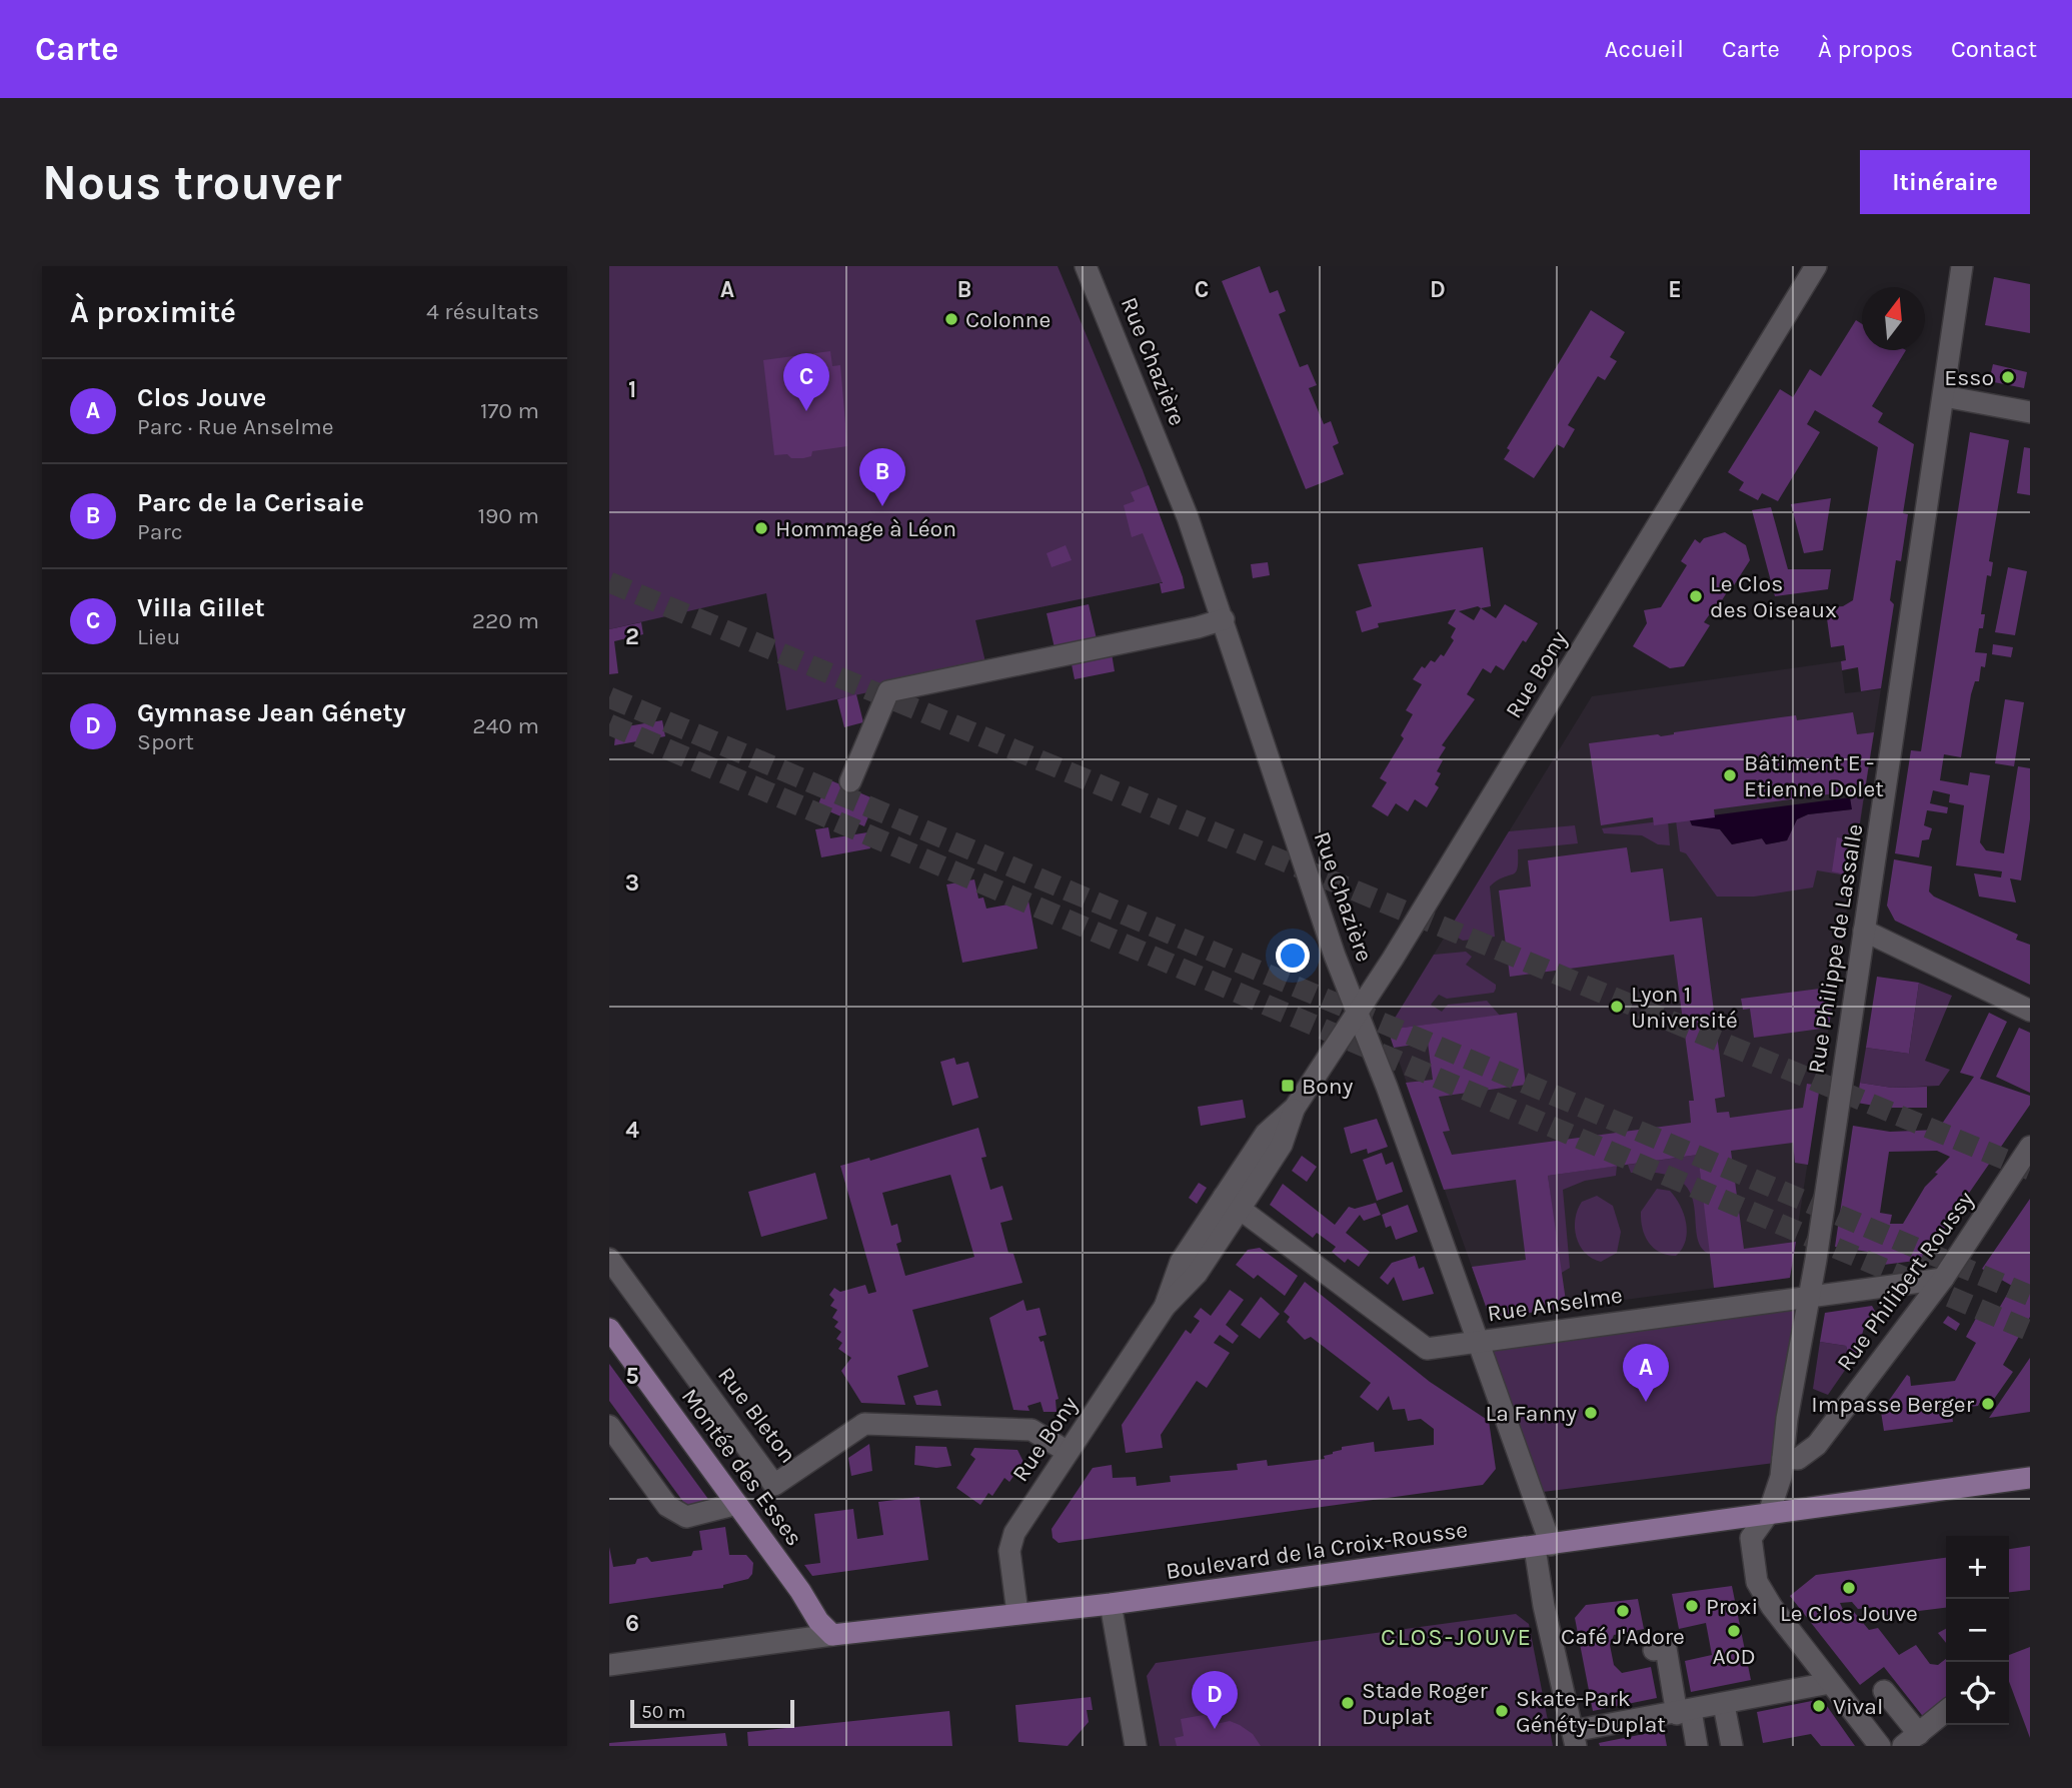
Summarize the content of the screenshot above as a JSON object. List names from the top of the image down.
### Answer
{
  "streets": {
    "main road": ["Montée des Esses", "Boulevard de la Croix-Rousse"],
    "street": [
      "Rue Chazière",
      "Rue Bony",
      "Rue Philippe de Lassalle",
      "Rue Philibert Roussy",
      "Rue Anselme",
      "Rue Bleton"
    ]
  },
  "crossings": [
    ["Rue Chazière", "Rue Bony"],
    ["Rue Chazière", "Rue Anselme"],
    ["Rue Chazière", "Boulevard de la Croix-Rousse"],
    ["Rue Bony", "Rue Anselme"],
    ["Rue Bony", "Rue Bleton"],
    ["Rue Bony", "Boulevard de la Croix-Rousse"],
    ["Rue Philippe de Lassalle", "Rue Philibert Roussy"],
    ["Rue Philippe de Lassalle", "Rue Anselme"],
    ["Rue Philippe de Lassalle", "Boulevard de la Croix-Rousse"],
    ["Rue Philibert Roussy", "Rue Anselme"],
    ["Montée des Esses", "Boulevard de la Croix-Rousse"]
  ],
  "districts": ["CLOS-JOUVE"],
  "places": {
    "other": [
      "Colonne",
      "Esso",
      "Hommage à Léon",
      "Le Clos des Oiseaux",
      "Bâtiment E - Etienne Dolet",
      "Lyon 1 Université",
      "Impasse Berger",
      "La Fanny",
      "Le Clos Jouve",
      "Proxi",
      "Café J'Adore",
      "AOD",
      "Stade Roger Duplat",
      "Vival",
      "Skate-Park Généty-Duplat"
    ],
    "transit": ["Bony"]
  },
  "scale_bar": "50 m",
  "north": "top",
  "page": {
    "header": "Carte",
    "nav": [
      "Accueil",
      "Carte",
      "À propos",
      "Contact"
    ],
    "buttons": "Itinéraire",
    "title": "Nous trouver",
    "heading": ["À proximité", "4 résultats"],
    "pins": [
      "C",
      "B",
      "A",
      "D"
    ],
    "list": [
      {
        "mark": "A",
        "name": "Clos Jouve",
        "note": "Parc · Rue Anselme",
        "value": "170 m"
      },
      {
        "mark": "B",
        "name": "Parc de la Cerisaie",
        "note": "Parc",
        "value": "190 m"
      },
      {
        "mark": "C",
        "name": "Villa Gillet",
        "note": "Lieu",
        "value": "220 m"
      },
      {
        "mark": "D",
        "name": "Gymnase Jean Génety",
        "note": "Sport",
        "value": "240 m"
      }
    ],
    "map_buttons": ["+", "−"],
    "scale": "50 m"
  },
  "grid": {
    "columns": [
      "A",
      "B",
      "C",
      "D",
      "E"
    ],
    "rows": [
      "1",
      "2",
      "3",
      "4",
      "5",
      "6"
    ]
  }
}
